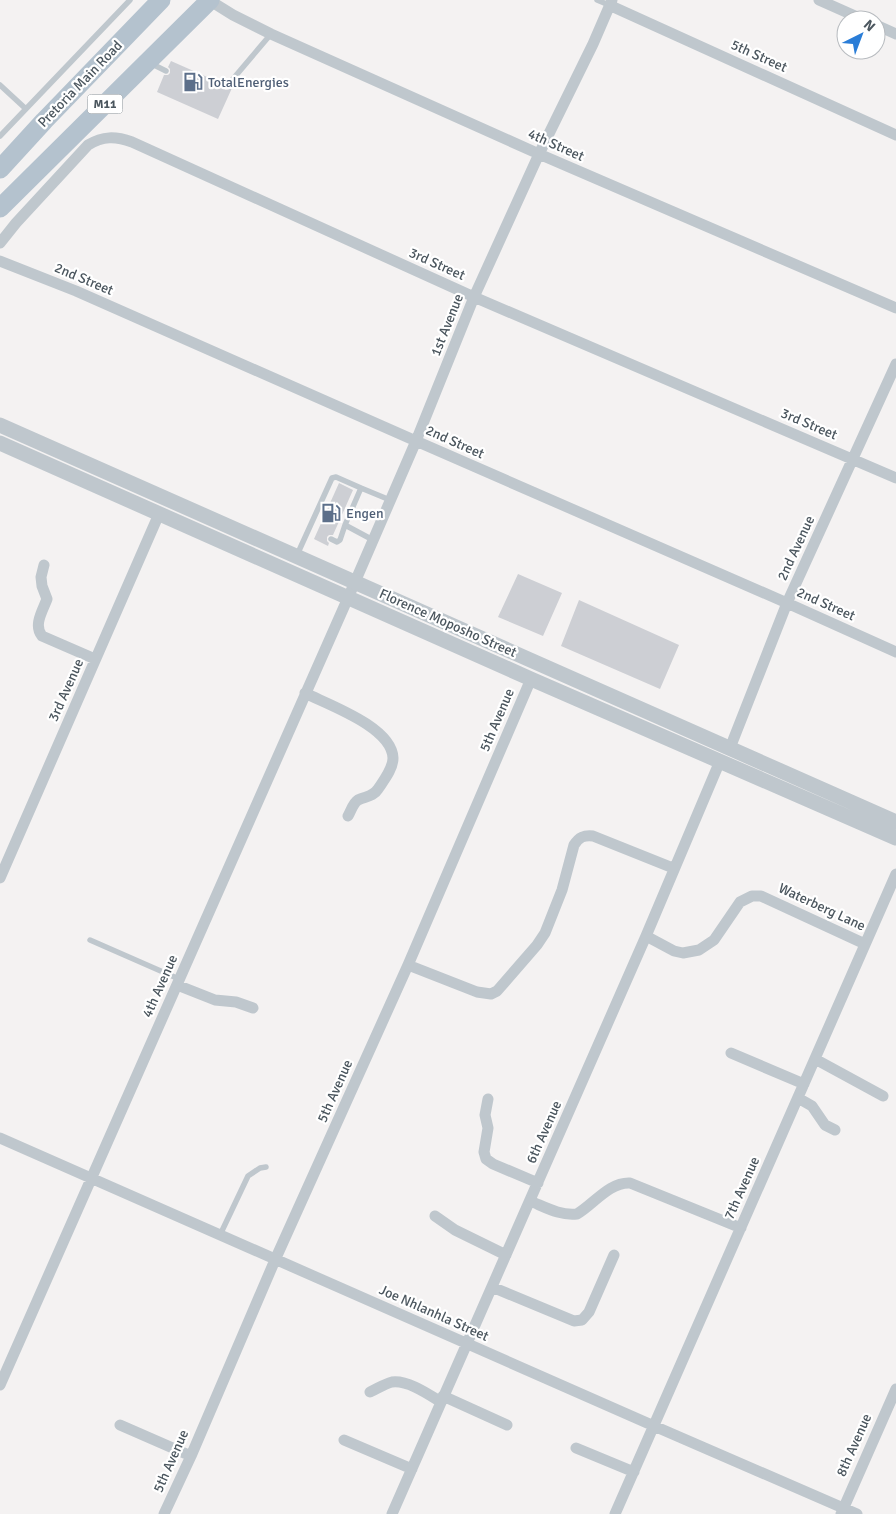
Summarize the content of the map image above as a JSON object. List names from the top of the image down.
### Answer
{
  "streets": {
    "main road": ["Pretoria Main Road", "M11"],
    "street": [
      "5th Street",
      "4th Street",
      "3rd Street",
      "2nd Street",
      "1st Avenue",
      "2nd Avenue",
      "Florence Moposho Street",
      "3rd Avenue",
      "5th Avenue",
      "Waterberg Lane",
      "4th Avenue",
      "6th Avenue",
      "7th Avenue",
      "Joe Nhlanhla Street",
      "8th Avenue"
    ]
  },
  "crossings": [
    ["5th Street", "1st Avenue"],
    ["M11", "4th Street"],
    ["4th Street", "1st Avenue"],
    ["3rd Street", "1st Avenue"],
    ["3rd Street", "2nd Avenue"],
    ["2nd Street", "1st Avenue"],
    ["2nd Street", "2nd Avenue"],
    ["1st Avenue", "Florence Moposho Street"],
    ["1st Avenue", "4th Avenue"],
    ["2nd Avenue", "Florence Moposho Street"],
    ["Florence Moposho Street", "3rd Avenue"],
    ["Florence Moposho Street", "5th Avenue"],
    ["Florence Moposho Street", "4th Avenue"],
    ["Florence Moposho Street", "6th Avenue"],
    ["5th Avenue", "Joe Nhlanhla Street"],
    ["Waterberg Lane", "6th Avenue"],
    ["Waterberg Lane", "7th Avenue"],
    ["4th Avenue", "Joe Nhlanhla Street"],
    ["6th Avenue", "Joe Nhlanhla Street"],
    ["7th Avenue", "Joe Nhlanhla Street"],
    ["Joe Nhlanhla Street", "8th Avenue"]
  ],
  "places": {
    "fuel station": ["TotalEnergies", "Engen"]
  },
  "north": "top right"
}
